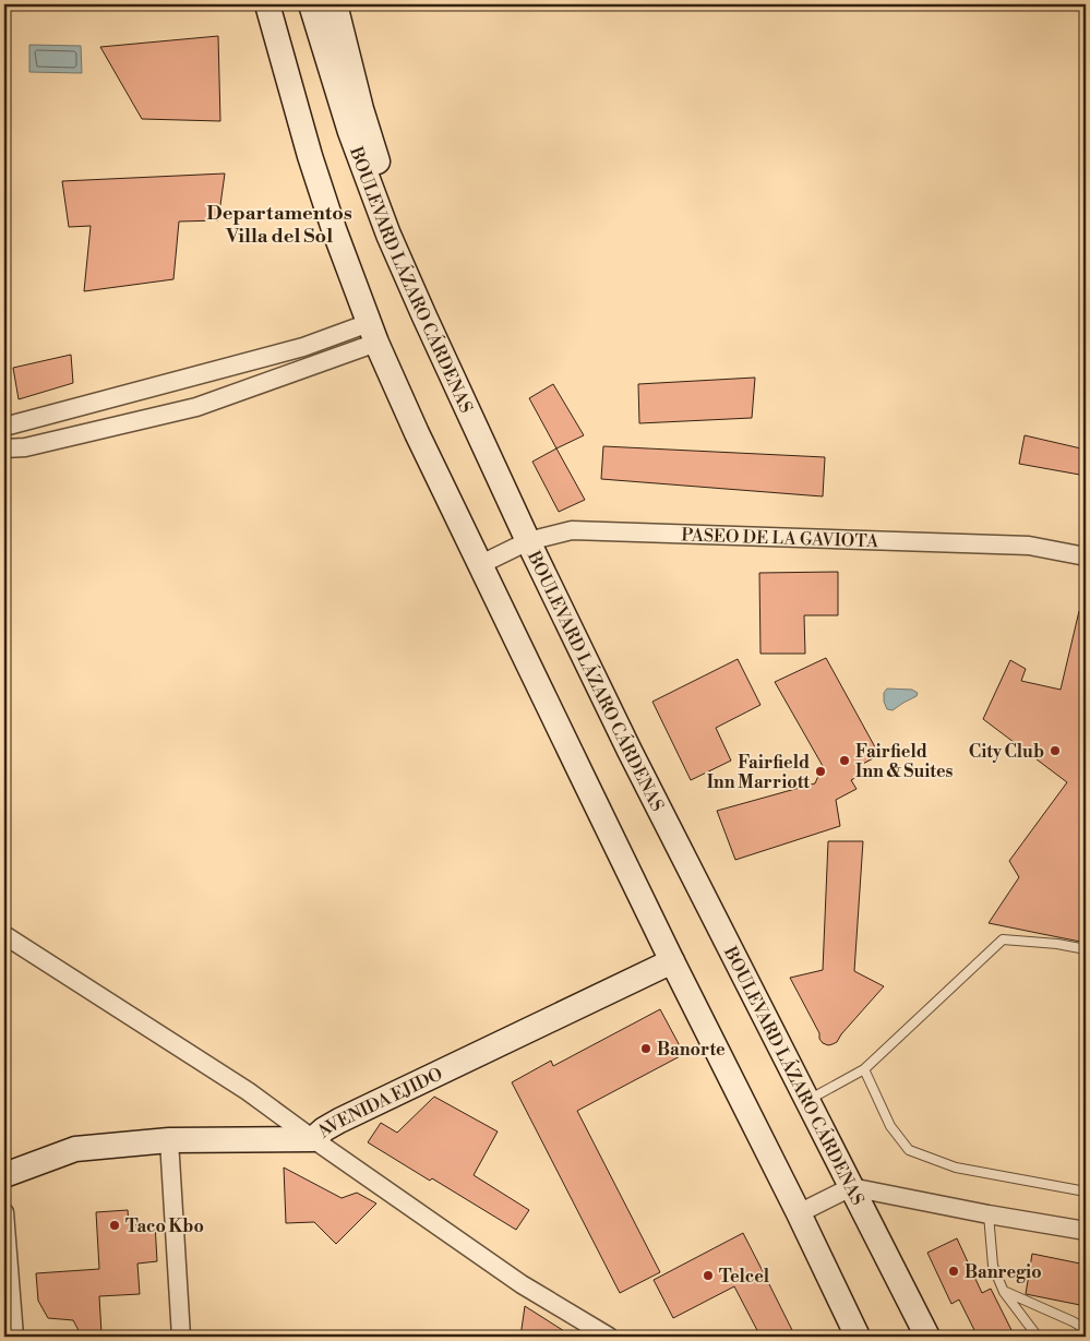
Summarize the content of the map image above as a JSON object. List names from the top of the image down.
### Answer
{
  "streets": {
    "main road": ["BOULEVARD LÁZARO CÁRDENAS", "AVENIDA EJIDO"],
    "street": ["PASEO DE LA GAVIOTA"]
  },
  "crossings": [
    ["BOULEVARD LÁZARO CÁRDENAS", "PASEO DE LA GAVIOTA"]
  ],
  "districts": ["Departamentos Villa del Sol"],
  "places": [
    "City Club",
    "Fairfield Inn & Suites",
    "Fairfield Inn Marriott",
    "Banorte",
    "Taco Kbo",
    "Banregio",
    "Telcel"
  ]
}
